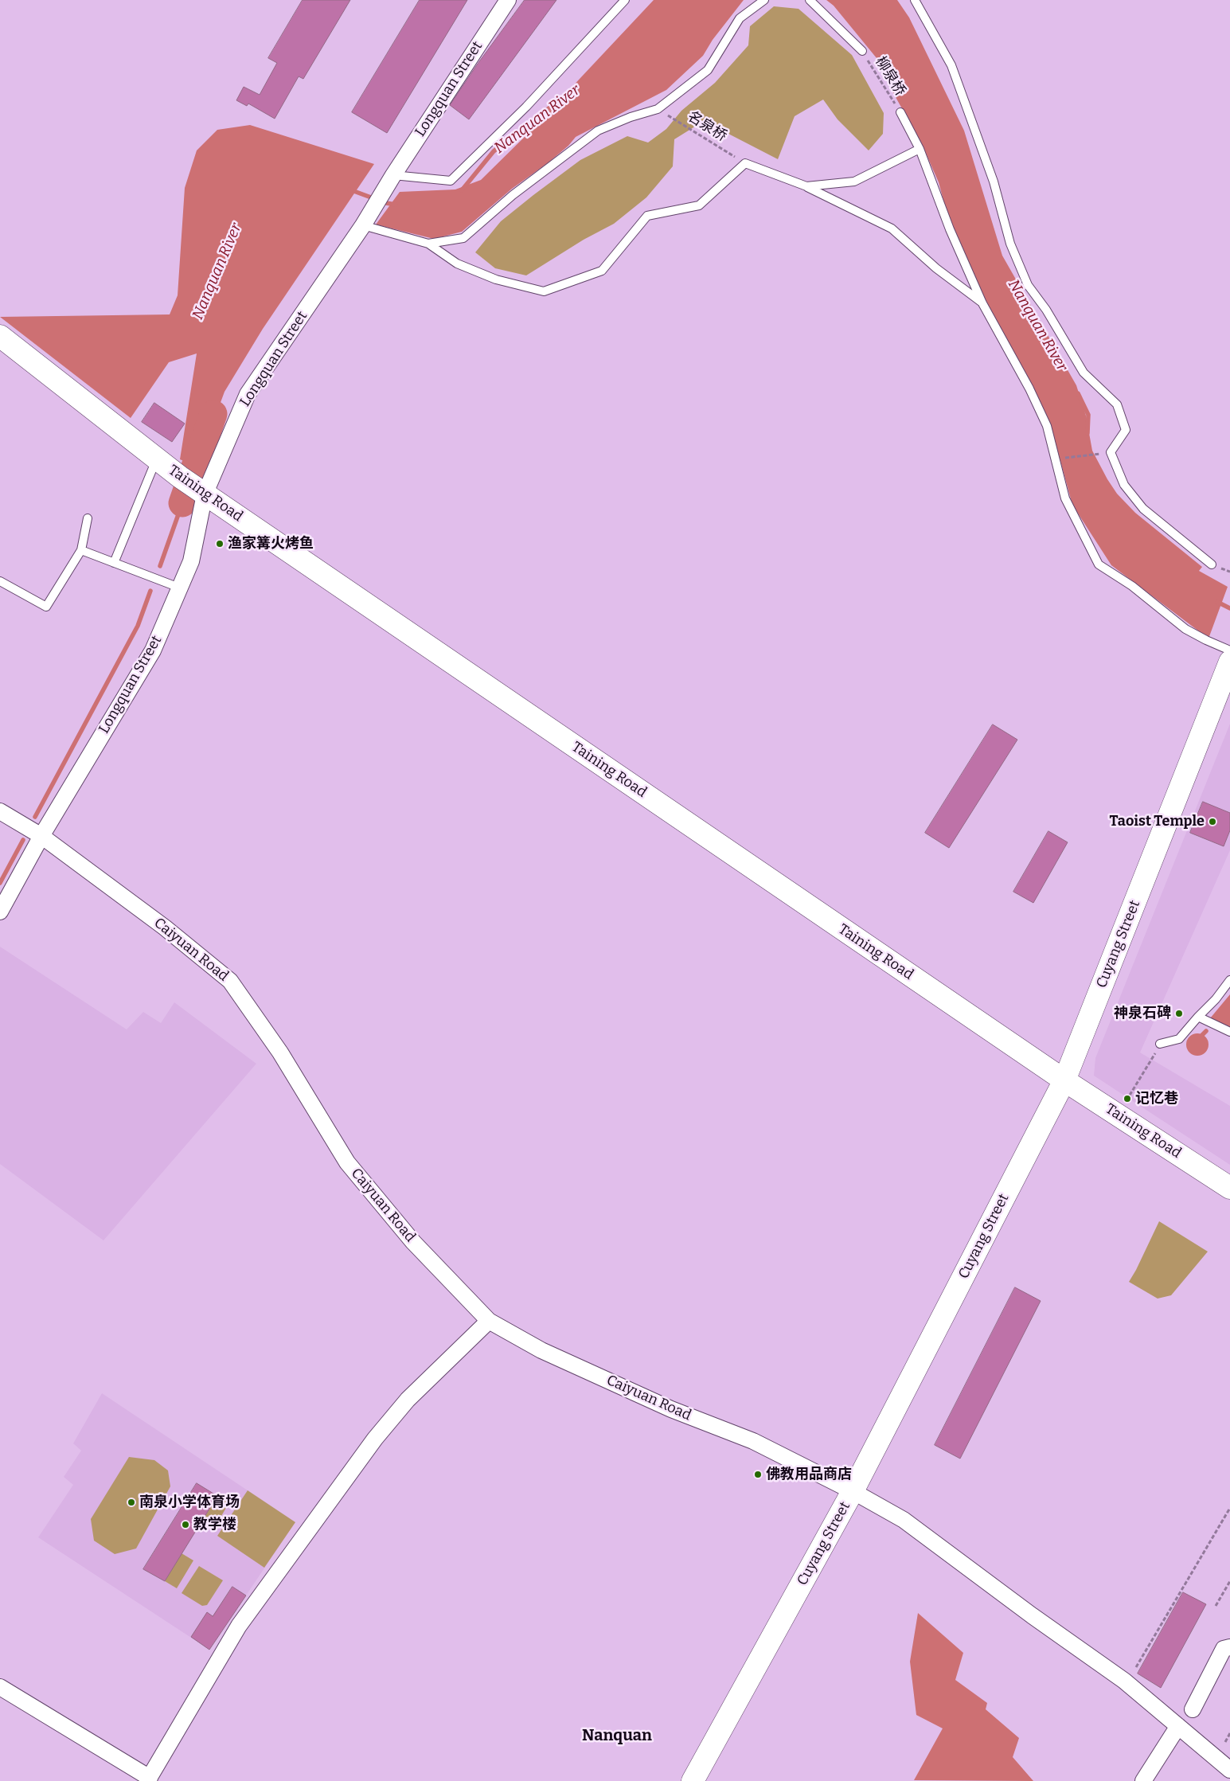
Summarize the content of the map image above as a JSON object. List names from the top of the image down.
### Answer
{
  "streets": {
    "street": [
      "Longquan Street",
      "Taining Road",
      "Cuyang Street",
      "Caiyuan Road"
    ],
    "path": ["柳泉桥", "名泉桥"]
  },
  "crossings": [
    ["Longquan Street", "Taining Road"],
    ["Longquan Street", "Caiyuan Road"],
    ["Taining Road", "Cuyang Street"],
    ["Cuyang Street", "Caiyuan Road"]
  ],
  "districts": ["Nanquan"],
  "water": ["Nanquan River"],
  "places": [
    "渔家篝火烤鱼",
    "Taoist Temple",
    "神泉石碑",
    "记忆巷",
    "佛教用品商店",
    "南泉小学体育场",
    "教学楼"
  ]
}
